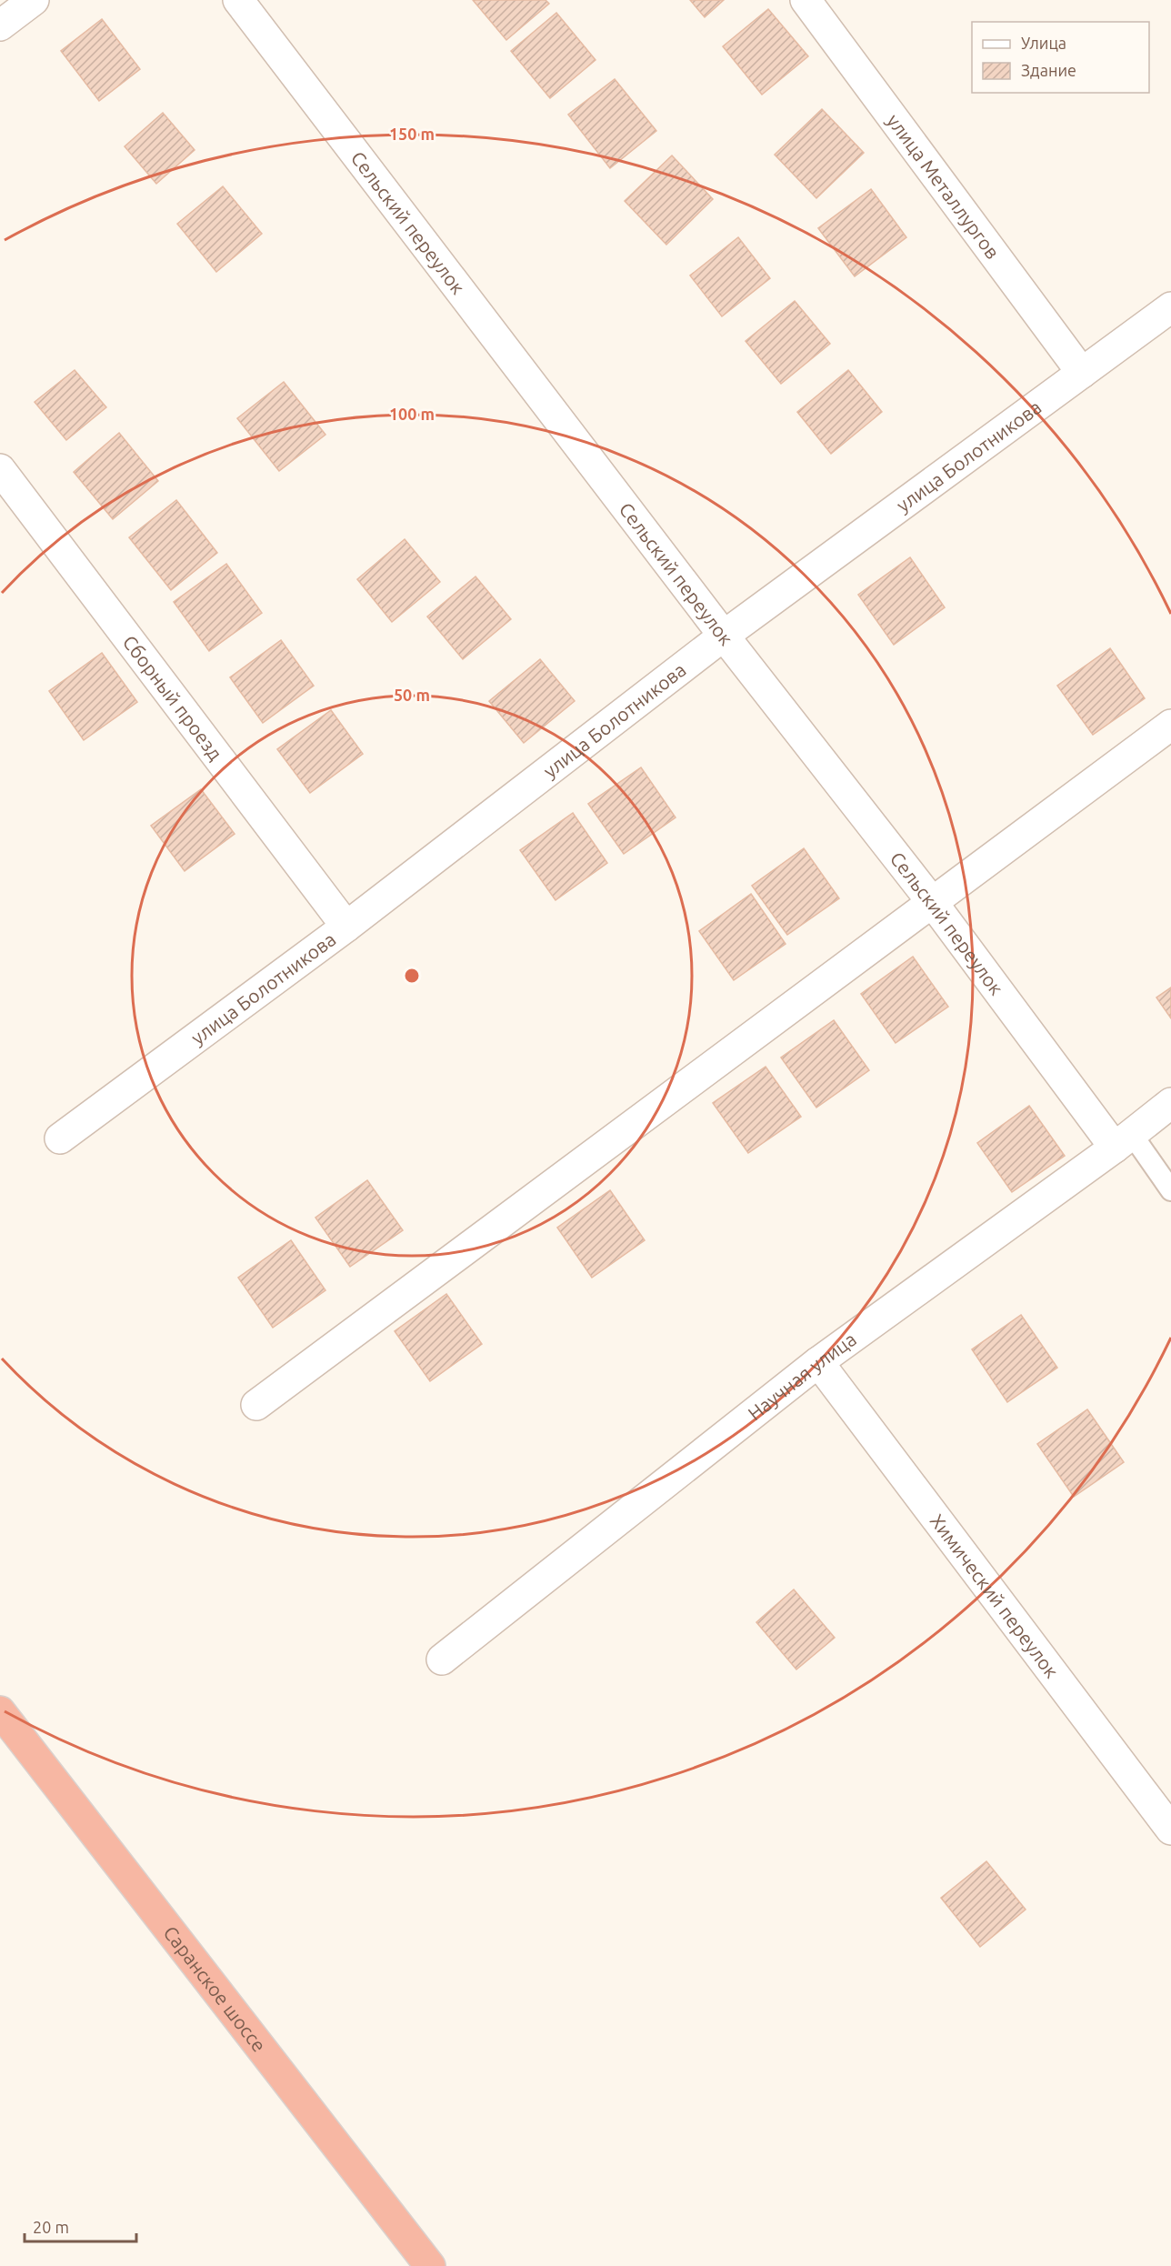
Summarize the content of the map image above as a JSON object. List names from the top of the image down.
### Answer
{
  "streets": {
    "highway": ["Саранское шоссе"],
    "street": [
      "улица Металлургов",
      "Сельский переулок",
      "улица Болотникова",
      "Сборный проезд",
      "Научная улица",
      "Химический переулок"
    ]
  },
  "crossings": [
    ["улица Металлургов", "улица Болотникова"],
    ["Сельский переулок", "улица Болотникова"],
    ["Сельский переулок", "Научная улица"],
    ["улица Болотникова", "Сборный проезд"],
    ["Научная улица", "Химический переулок"]
  ],
  "legend": ["Улица", "Здание"],
  "scale_bar": "20 m",
  "rings": ["150 m", "100 m", "50 m"]
}
